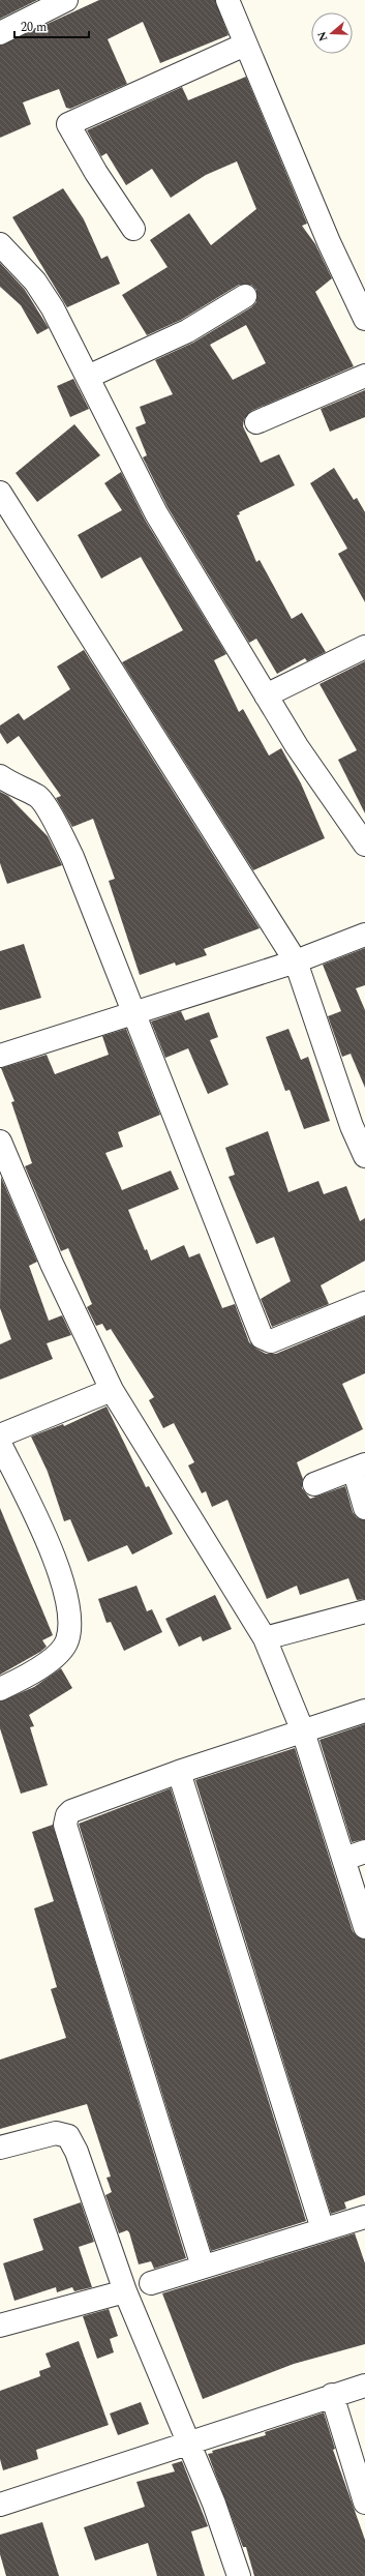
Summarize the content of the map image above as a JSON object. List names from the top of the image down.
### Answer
{
  "scale_bar": "20 m",
  "north": "left"
}
